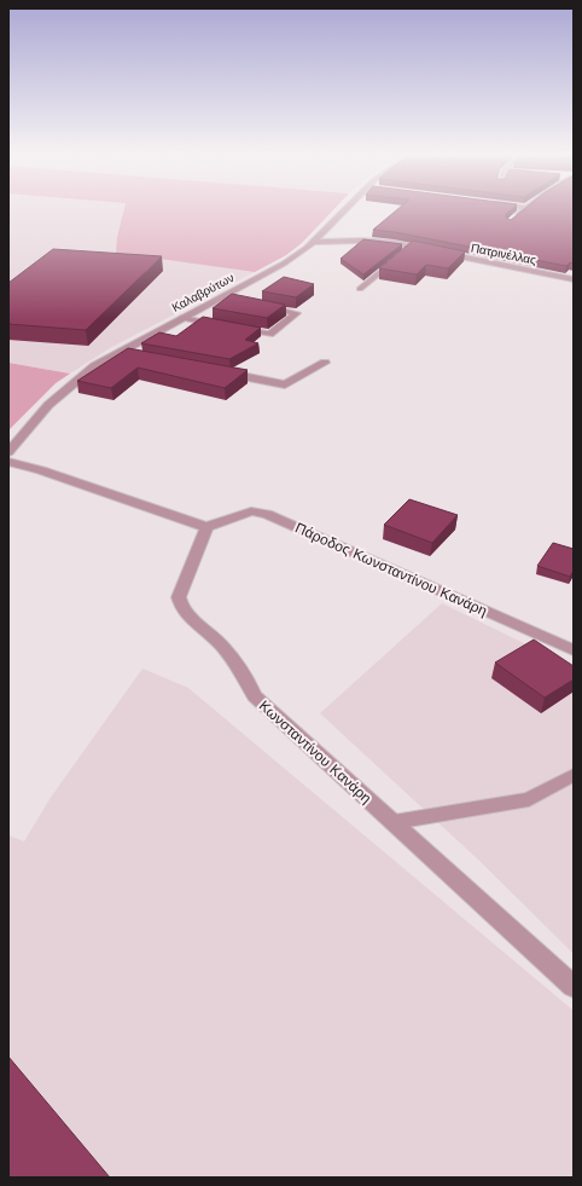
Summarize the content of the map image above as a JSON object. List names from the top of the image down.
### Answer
{
  "streets": {
    "street": [
      "Πατρινέλλας",
      "Καλαβρύτων",
      "Πάροδος Κωνσταντίνου Κανάρη",
      "Κωνσταντίνου Κανάρη"
    ]
  },
  "crossings": [
    ["Πατρινέλλας", "Καλαβρύτων"],
    ["Πάροδος Κωνσταντίνου Κανάρη", "Κωνσταντίνου Κανάρη"]
  ]
}
